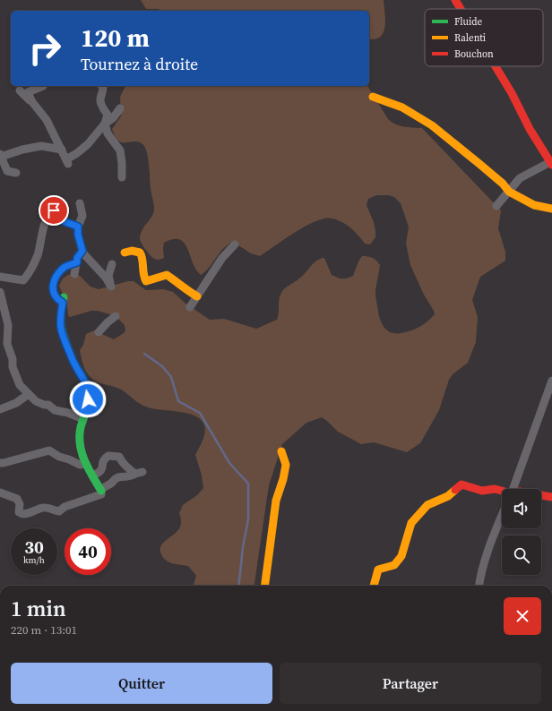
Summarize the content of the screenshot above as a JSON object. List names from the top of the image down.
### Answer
{
  "legend": ["Fluide", "Ralenti", "Bouchon"],
  "page": {
    "turn": ["120 m", "Tournez à droite"],
    "speed": "30 km/h",
    "limit": "40",
    "heading": ["1 min", "220 m · 13:01"],
    "buttons": ["Quitter", "Partager"]
  }
}
